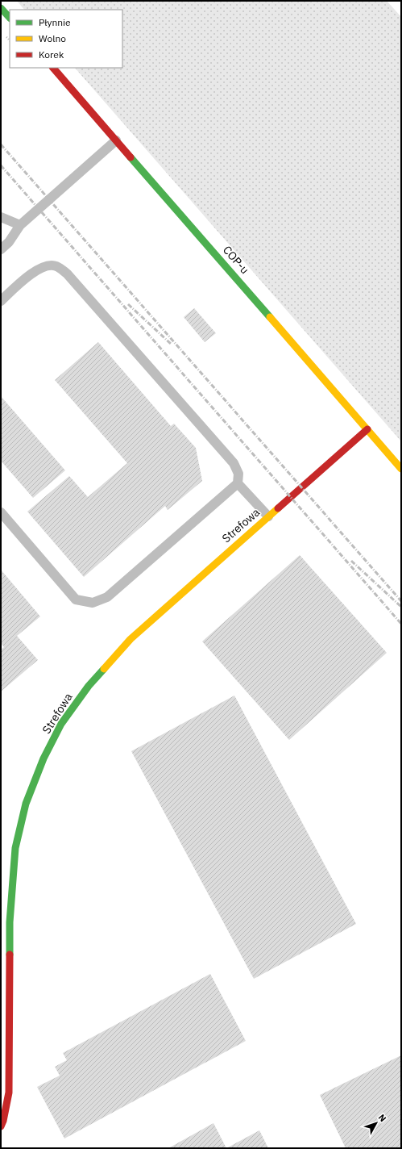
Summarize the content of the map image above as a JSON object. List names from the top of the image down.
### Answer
{
  "streets": {
    "street": ["COP-u", "Strefowa"]
  },
  "crossings": [
    ["COP-u", "Strefowa"]
  ],
  "legend": ["Płynnie", "Wolno", "Korek"],
  "north": "top right"
}
